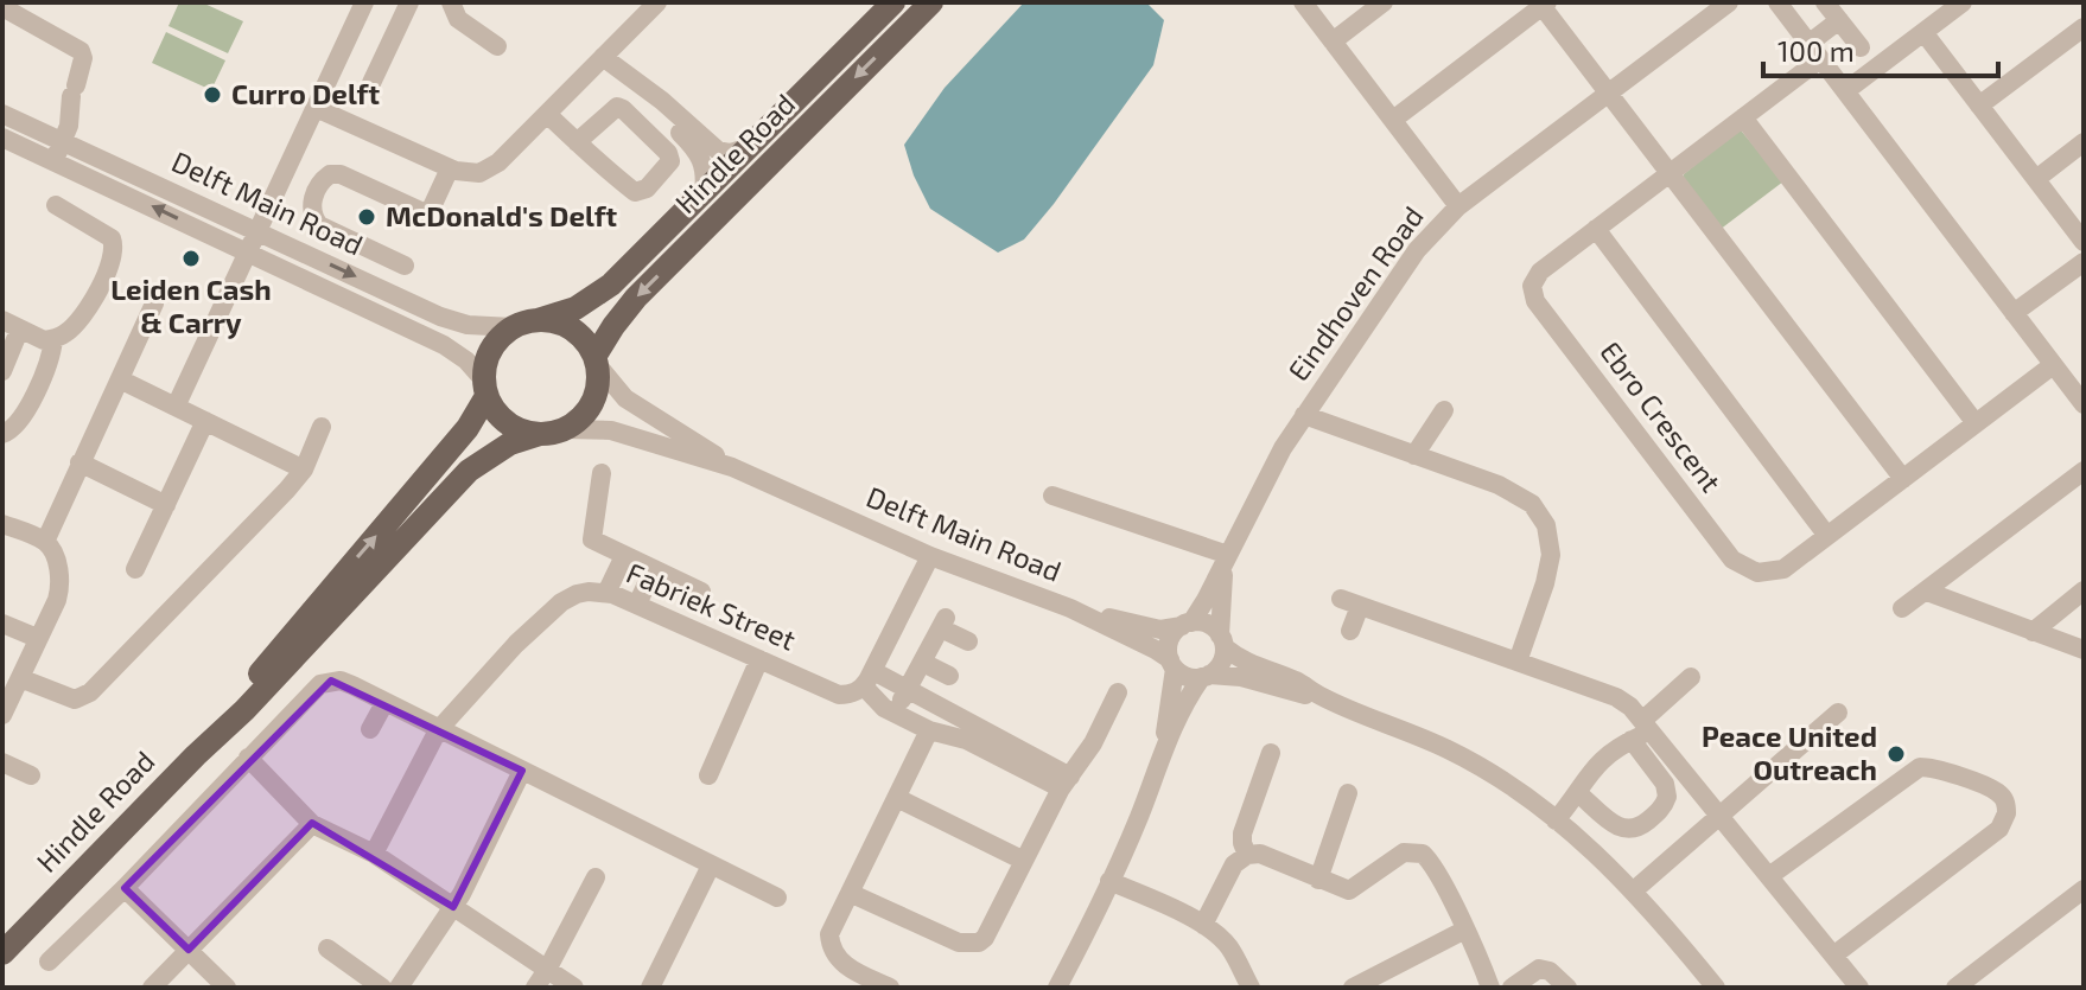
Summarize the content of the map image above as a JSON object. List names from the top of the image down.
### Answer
{
  "streets": {
    "main road": ["Hindle Road"],
    "street": [
      "Delft Main Road",
      "Eindhoven Road",
      "Ebro Crescent",
      "Fabriek Street"
    ]
  },
  "crossings": [
    ["Hindle Road", "Delft Main Road"],
    ["Delft Main Road", "Eindhoven Road"]
  ],
  "places": [
    "Curro Delft",
    "McDonald's Delft",
    "Leiden Cash & Carry",
    "Peace United Outreach"
  ],
  "scale_bar": "100 m"
}
